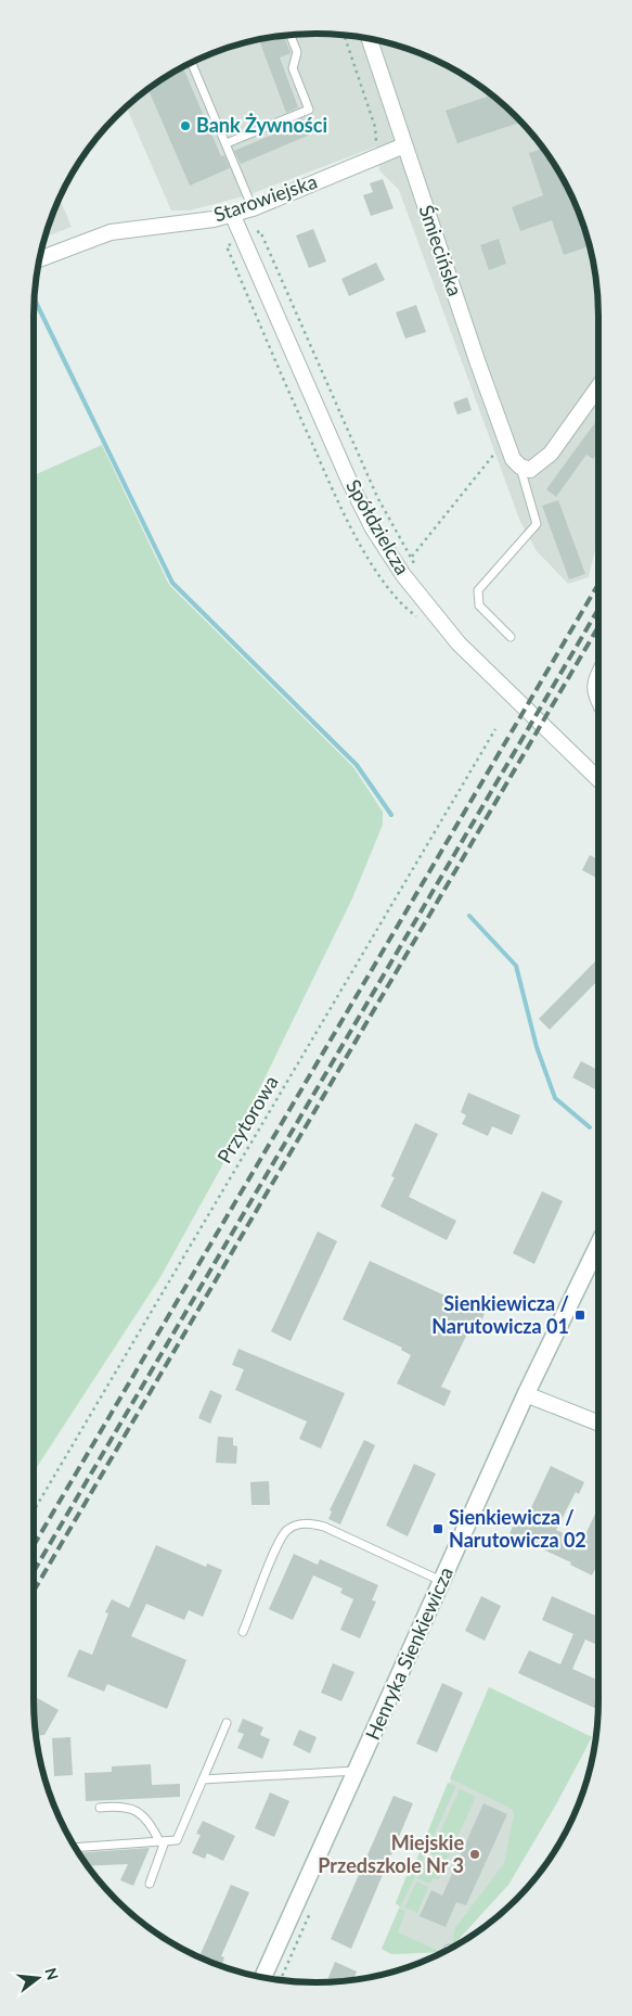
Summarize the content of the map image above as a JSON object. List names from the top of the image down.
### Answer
{
  "streets": {
    "street": [
      "Starowiejska",
      "Śmiecińska",
      "Spółdzielcza",
      "Henryka Sienkiewicza"
    ],
    "path": ["Przytorowa"]
  },
  "crossings": [
    ["Starowiejska", "Śmiecińska"],
    ["Starowiejska", "Spółdzielcza"]
  ],
  "places": {
    "other": ["Bank Żywności", "Miejskie Przedszkole Nr 3"],
    "transit": ["Sienkiewicza / Narutowicza 01", "Sienkiewicza / Narutowicza 02"]
  },
  "north": "right"
}
